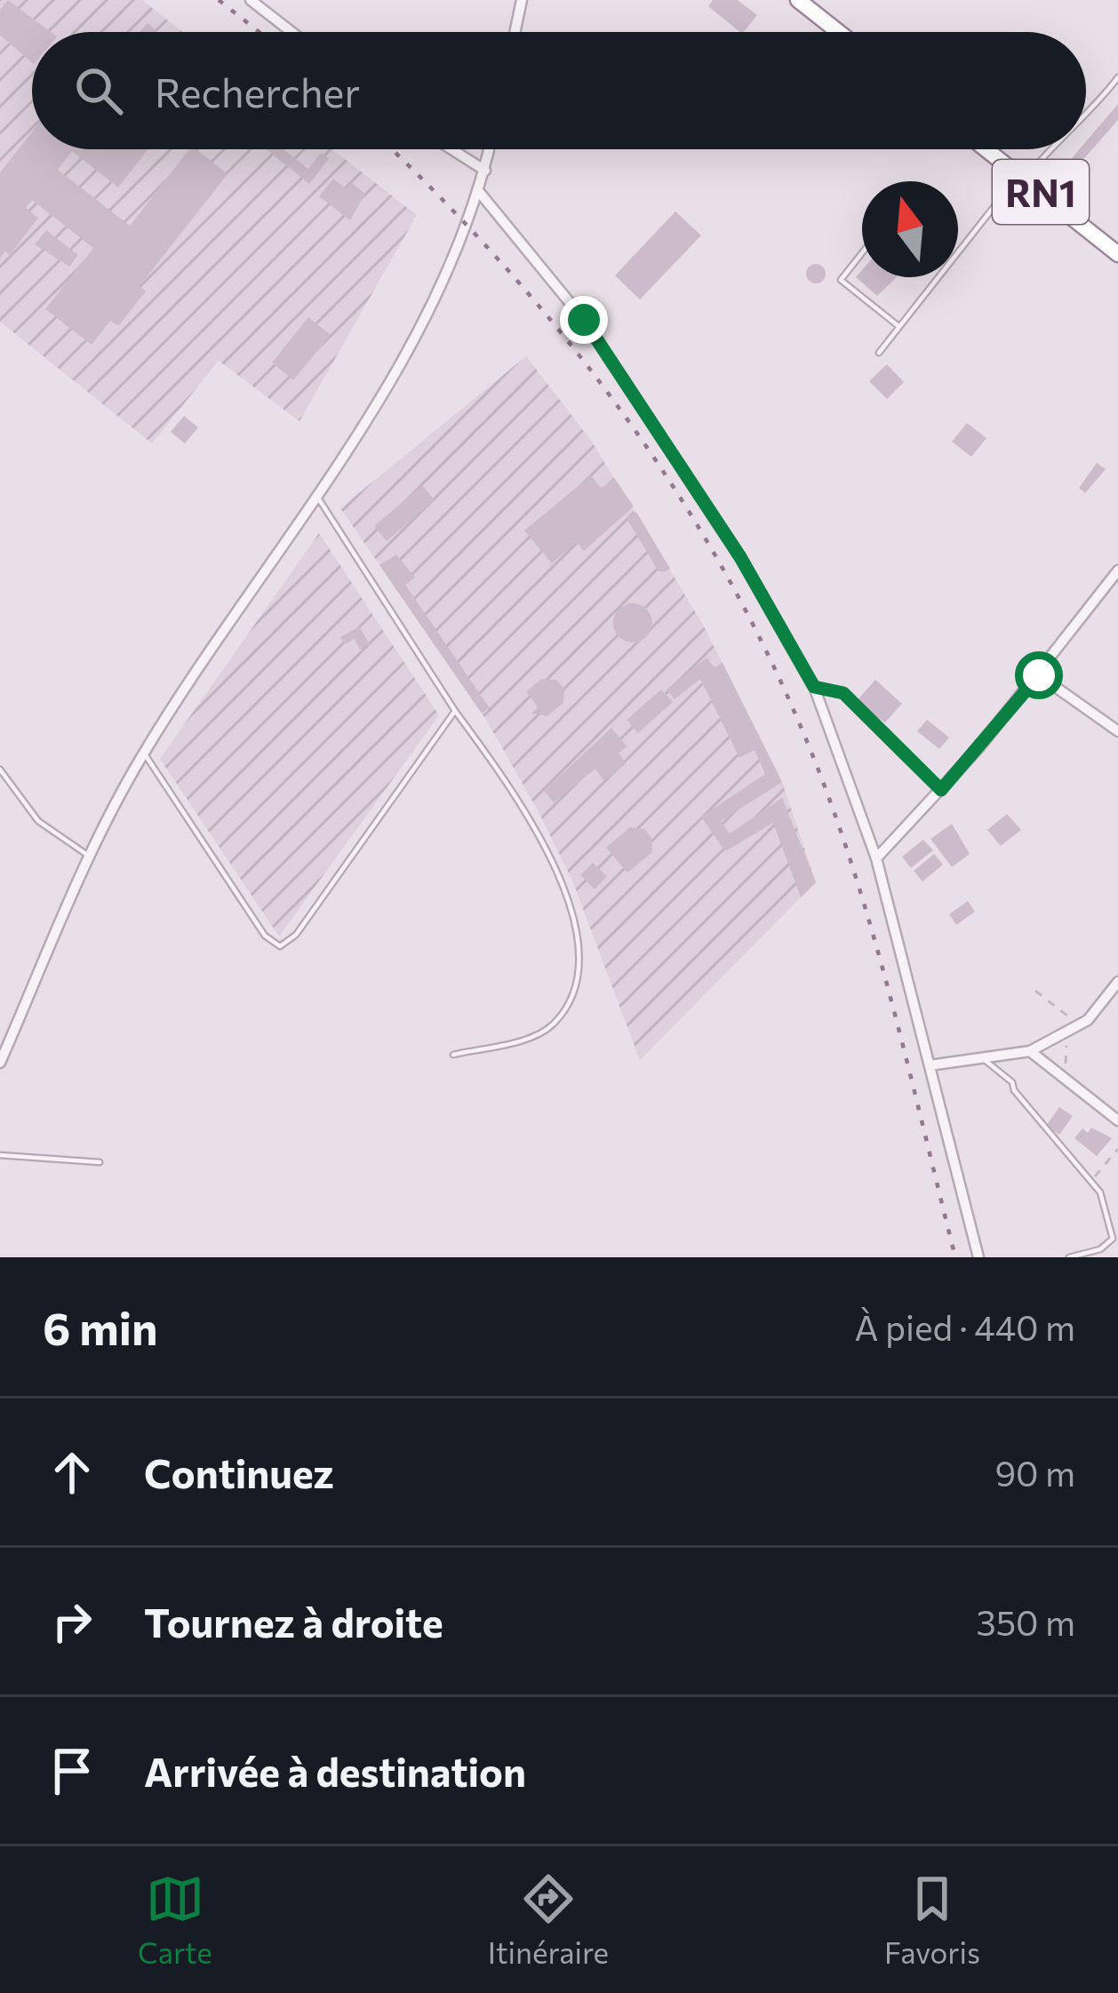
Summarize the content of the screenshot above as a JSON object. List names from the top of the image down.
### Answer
{
  "streets": {
    "highway": ["RN1"]
  },
  "north": "top",
  "page": {
    "search": "Rechercher",
    "heading": ["6 min", "À pied · 440 m"],
    "list": [
      ["Continuez", "90 m"],
      ["Tournez à droite", "350 m"],
      "Arrivée à destination"
    ],
    "nav": ["Carte", "Itinéraire", "Favoris"]
  }
}
